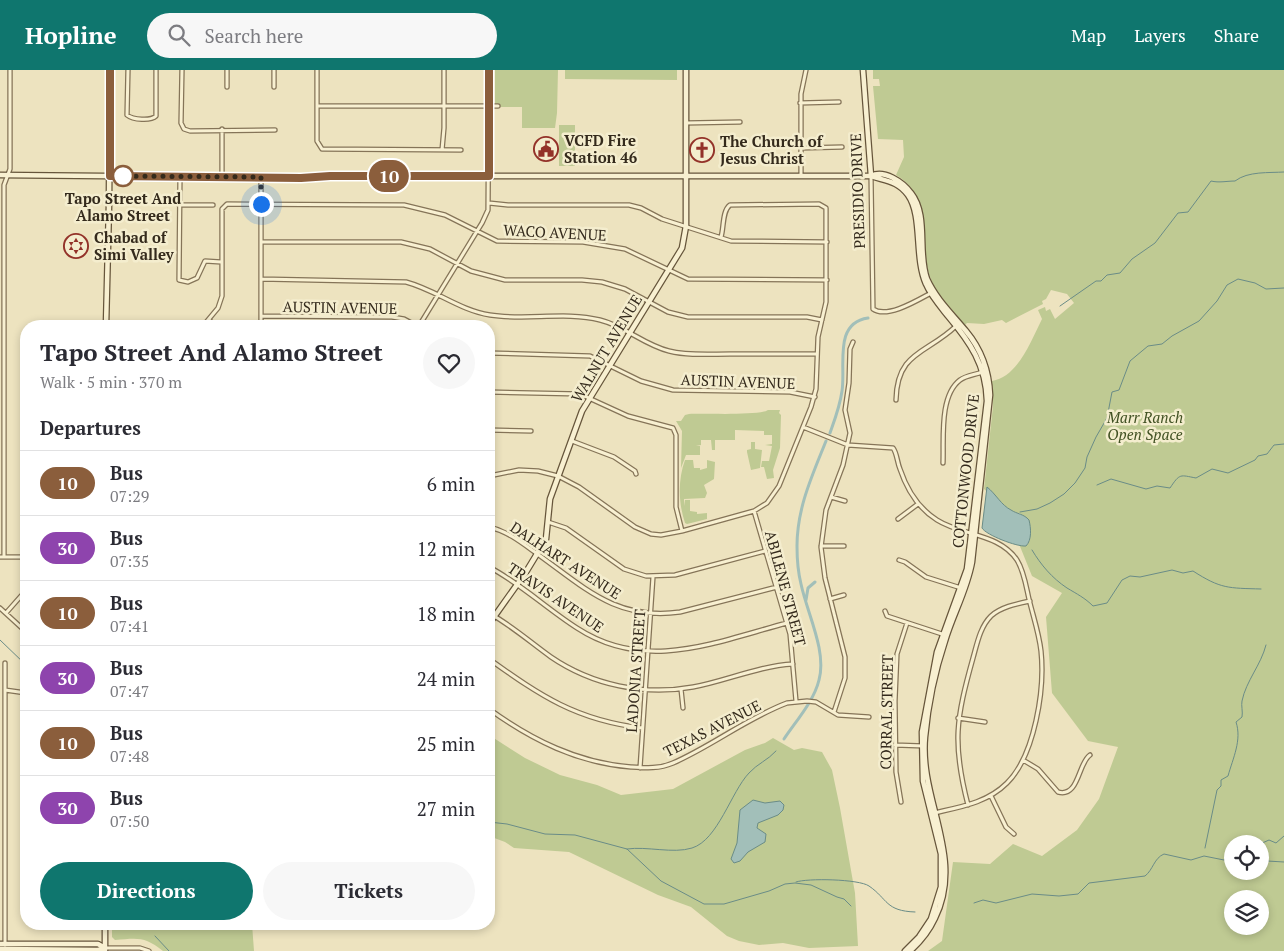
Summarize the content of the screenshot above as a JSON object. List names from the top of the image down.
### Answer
{
  "streets": {
    "street": [
      "PRESIDIO DRIVE",
      "WACO AVENUE",
      "AUSTIN AVENUE",
      "WALNUT AVENUE",
      "COTTONWOOD DRIVE",
      "DALHART AVENUE",
      "ABILENE STREET",
      "TRAVIS AVENUE",
      "LADONIA STREET",
      "CORRAL STREET",
      "TEXAS AVENUE"
    ]
  },
  "crossings": [
    ["PRESIDIO DRIVE", "COTTONWOOD DRIVE"],
    ["WACO AVENUE", "WALNUT AVENUE"],
    ["AUSTIN AVENUE", "WALNUT AVENUE"],
    ["WALNUT AVENUE", "COTTONWOOD DRIVE"],
    ["WALNUT AVENUE", "DALHART AVENUE"],
    ["WALNUT AVENUE", "TRAVIS AVENUE"],
    ["DALHART AVENUE", "ABILENE STREET"],
    ["DALHART AVENUE", "LADONIA STREET"],
    ["ABILENE STREET", "TRAVIS AVENUE"],
    ["ABILENE STREET", "TEXAS AVENUE"],
    ["TRAVIS AVENUE", "LADONIA STREET"],
    ["LADONIA STREET", "TEXAS AVENUE"]
  ],
  "parks": ["Marr Ranch Open Space"],
  "places": {
    "public building": ["VCFD Fire Station 46"],
    "church": ["The Church of Jesus Christ"],
    "other": ["Tapo Street And Alamo Street"],
    "synagogue": ["Chabad of Simi Valley"]
  },
  "lines": ["bus line 10"],
  "page": {
    "header": "Hopline",
    "search": "Search here",
    "nav": ["Map", "Layers", "Share"],
    "on_map": "10",
    "heading": [
      ["Tapo Street And Alamo Street", "Walk · 5 min · 370 m"],
      "Departures"
    ],
    "list": [
      {
        "mark": "10",
        "name": "Bus",
        "note": "07:29",
        "value": "6 min"
      },
      {
        "mark": "30",
        "name": "Bus",
        "note": "07:35",
        "value": "12 min"
      },
      {
        "mark": "10",
        "name": "Bus",
        "note": "07:41",
        "value": "18 min"
      },
      {
        "mark": "30",
        "name": "Bus",
        "note": "07:47",
        "value": "24 min"
      },
      {
        "mark": "10",
        "name": "Bus",
        "note": "07:48",
        "value": "25 min"
      },
      {
        "mark": "30",
        "name": "Bus",
        "note": "07:50",
        "value": "27 min"
      }
    ],
    "buttons": ["Directions", "Tickets"]
  }
}
